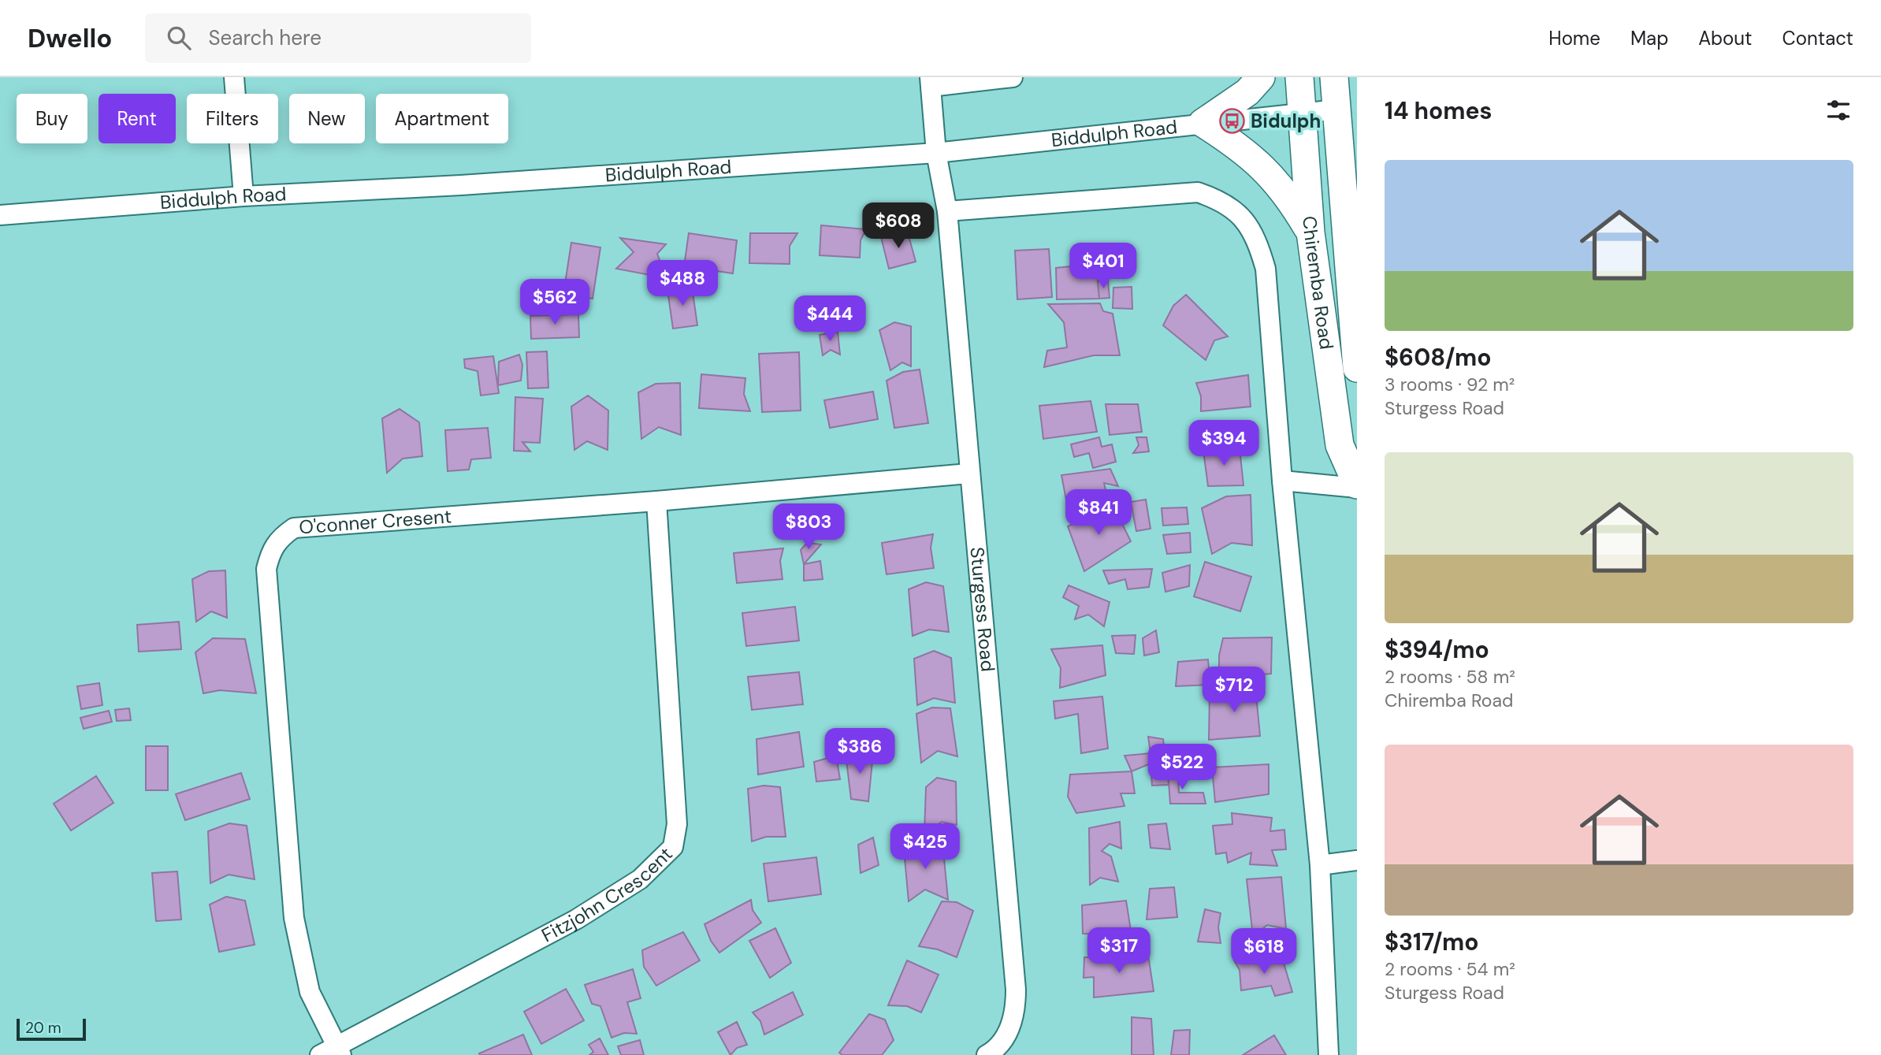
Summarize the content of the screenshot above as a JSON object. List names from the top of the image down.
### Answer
{
  "streets": {
    "main road": ["Chiremba Road"],
    "street": [
      "Biddulph Road",
      "O'conner Cresent",
      "Sturgess Road",
      "Fitzjohn Crescent"
    ]
  },
  "crossings": [
    ["Biddulph Road", "Chiremba Road"],
    ["Biddulph Road", "Sturgess Road"],
    ["O'conner Cresent", "Sturgess Road"],
    ["O'conner Cresent", "Fitzjohn Crescent"]
  ],
  "places": {
    "bus stop": ["Bidulph"]
  },
  "scale_bar": "20 m",
  "page": {
    "header": "Dwello",
    "search": "Search here",
    "nav": [
      "Home",
      "Map",
      "About",
      "Contact"
    ],
    "heading": "14 homes",
    "chip": [
      "Buy",
      "Rent",
      "Filters",
      "New",
      "Apartment"
    ],
    "list": [
      {
        "name": "$608/mo",
        "note": "3 rooms · 92 m² · Sturgess Road"
      },
      {
        "name": "$394/mo",
        "note": "2 rooms · 58 m² · Chiremba Road"
      },
      {
        "name": "$317/mo",
        "note": "2 rooms · 54 m² · Sturgess Road"
      }
    ],
    "price": [
      "$608",
      "$401",
      "$488",
      "$562",
      "$444",
      "$394",
      "$841",
      "$803",
      "$712",
      "$386",
      "$522",
      "$425",
      "$317",
      "$618"
    ],
    "scale": "20 m"
  }
}
